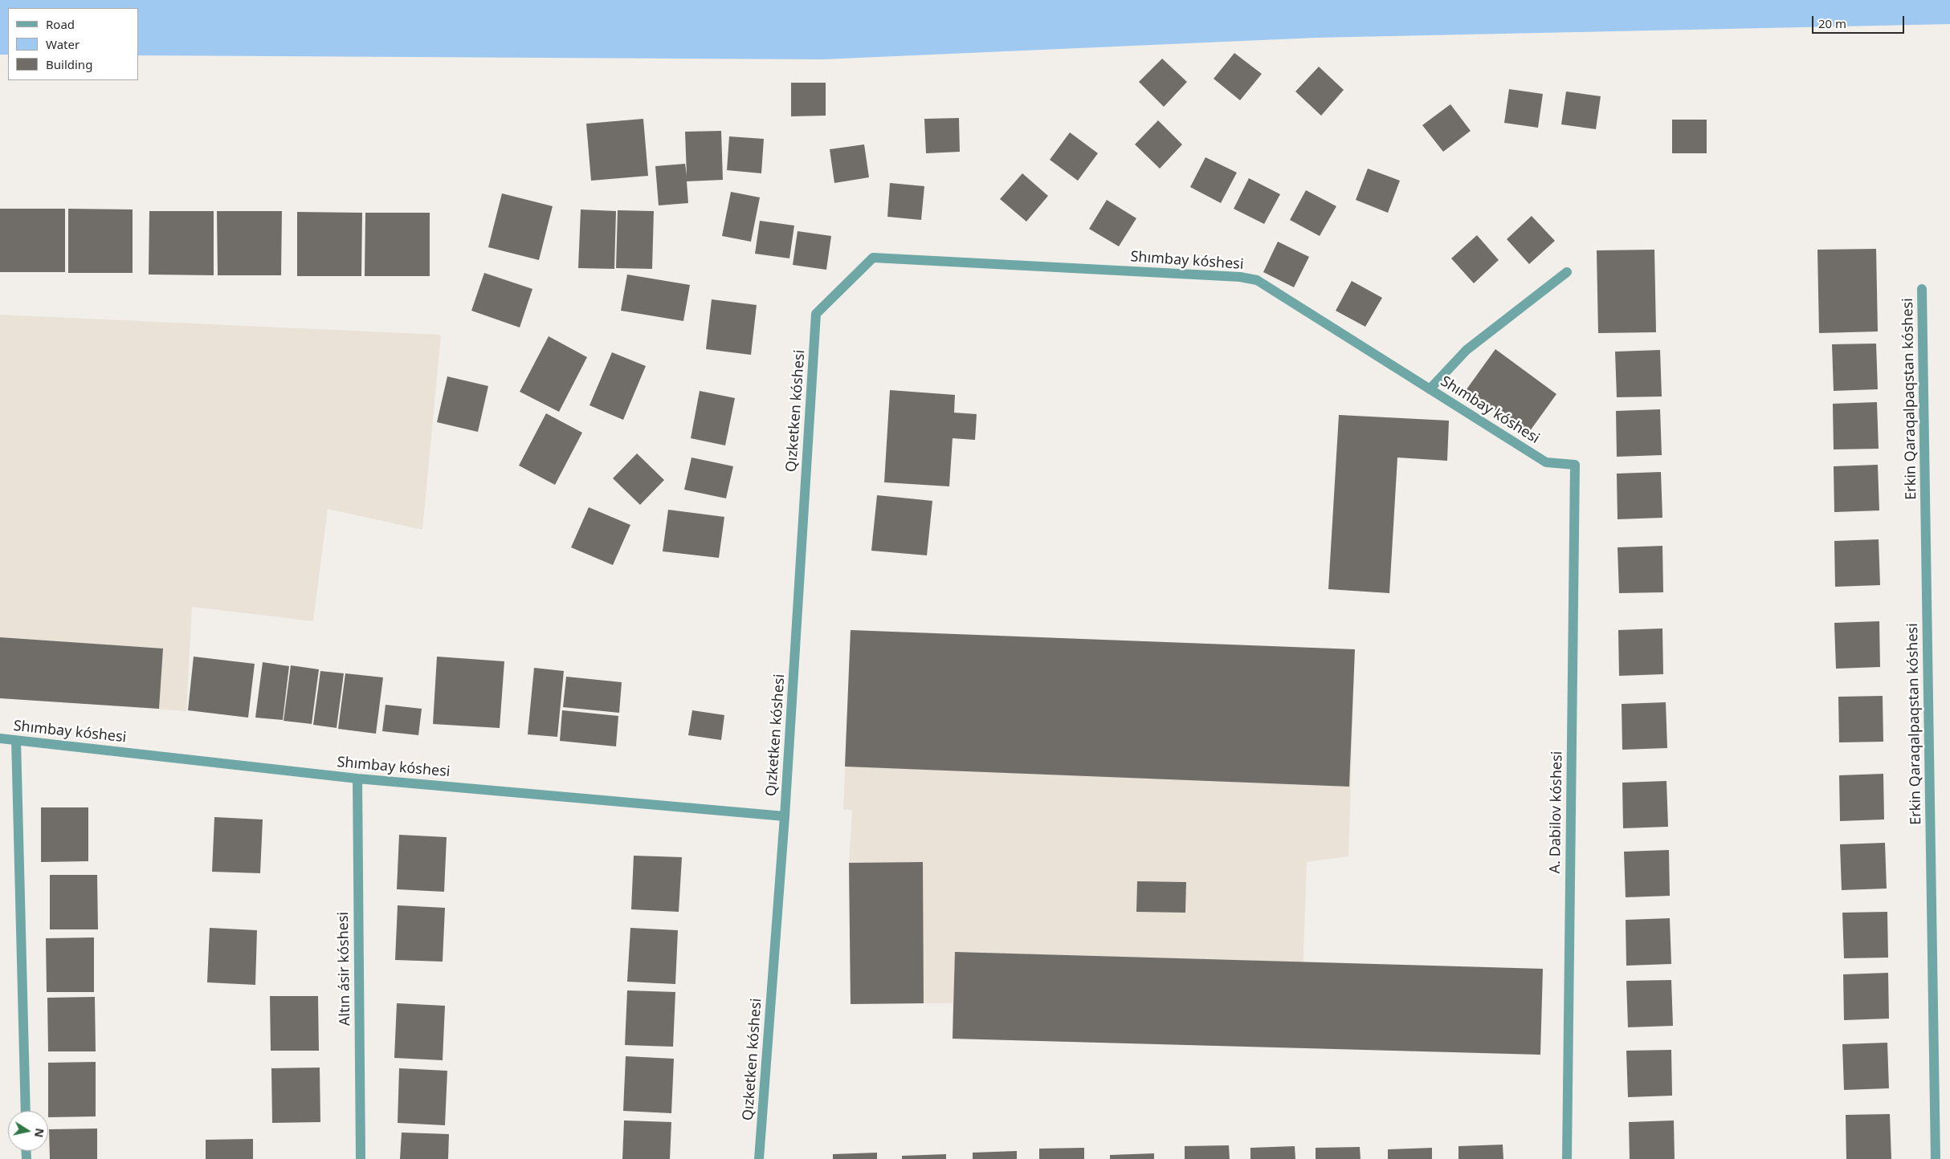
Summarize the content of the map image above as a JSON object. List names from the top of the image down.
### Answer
{
  "streets": {
    "street": [
      "Shımbay kóshesi",
      "Erkin Qaraqalpaqstan kóshesi",
      "Qızketken kóshesi",
      "A. Dabilov kóshesi",
      "Altın ásir kóshesi"
    ]
  },
  "crossings": [
    ["Shımbay kóshesi", "Qızketken kóshesi"],
    ["Shımbay kóshesi", "A. Dabilov kóshesi"],
    ["Shımbay kóshesi", "Altın ásir kóshesi"]
  ],
  "legend": ["Road", "Water", "Building"],
  "scale_bar": "20 m",
  "north": "right"
}
